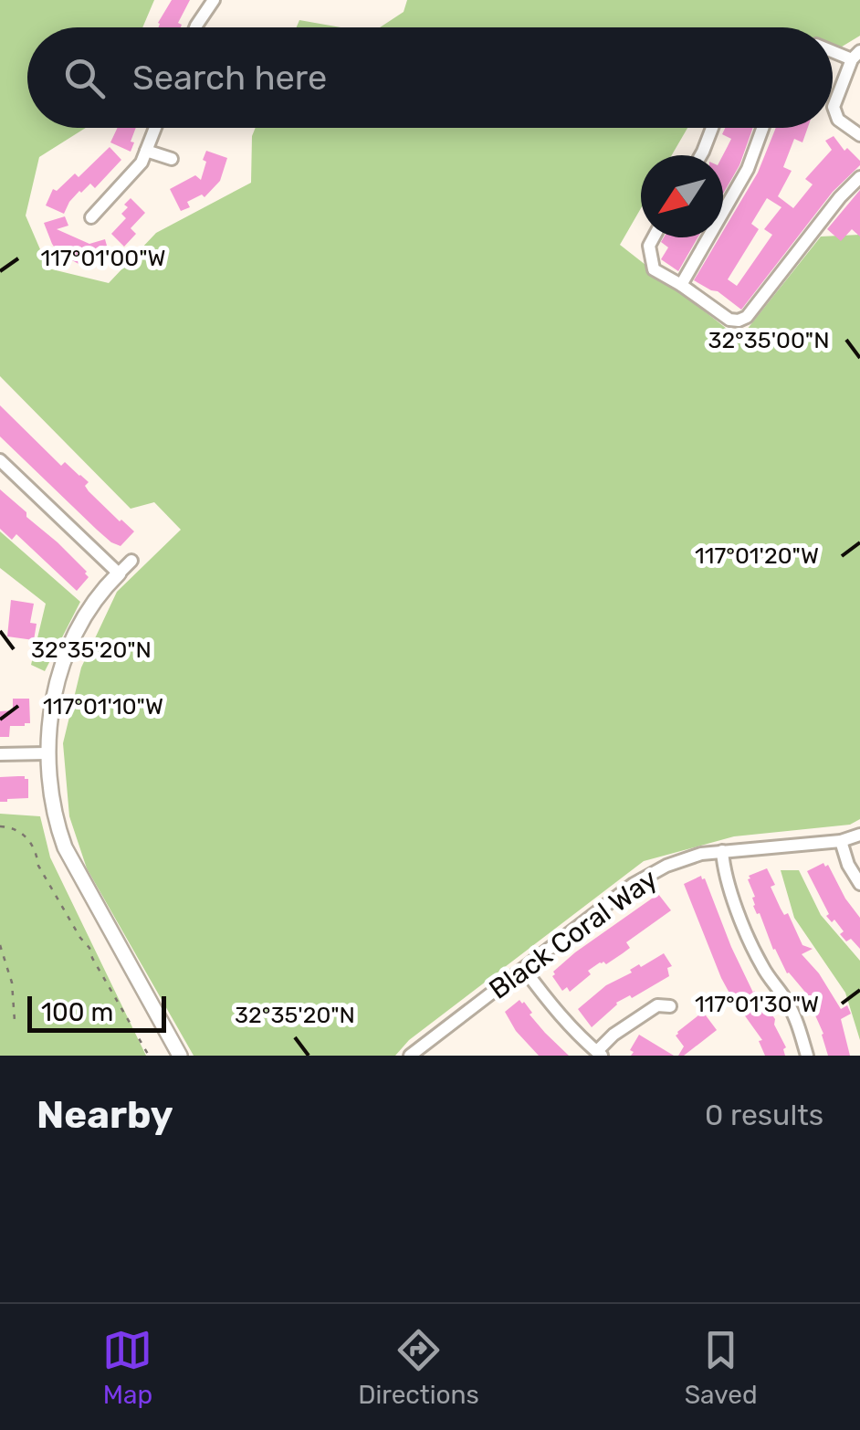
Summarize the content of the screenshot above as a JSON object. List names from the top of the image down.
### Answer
{
  "streets": {
    "street": ["Black Coral Way"]
  },
  "scale_bar": "100 m",
  "north": "bottom left",
  "page": {
    "search": "Search here",
    "scale": "100 m",
    "heading": ["Nearby", "0 results"],
    "nav": ["Map", "Directions", "Saved"]
  },
  "coordinates": [
    "117°01'00\"W",
    "32°35'00\"N",
    "117°01'20\"W",
    "32°35'20\"N",
    "117°01'10\"W",
    "117°01'30\"W"
  ]
}
